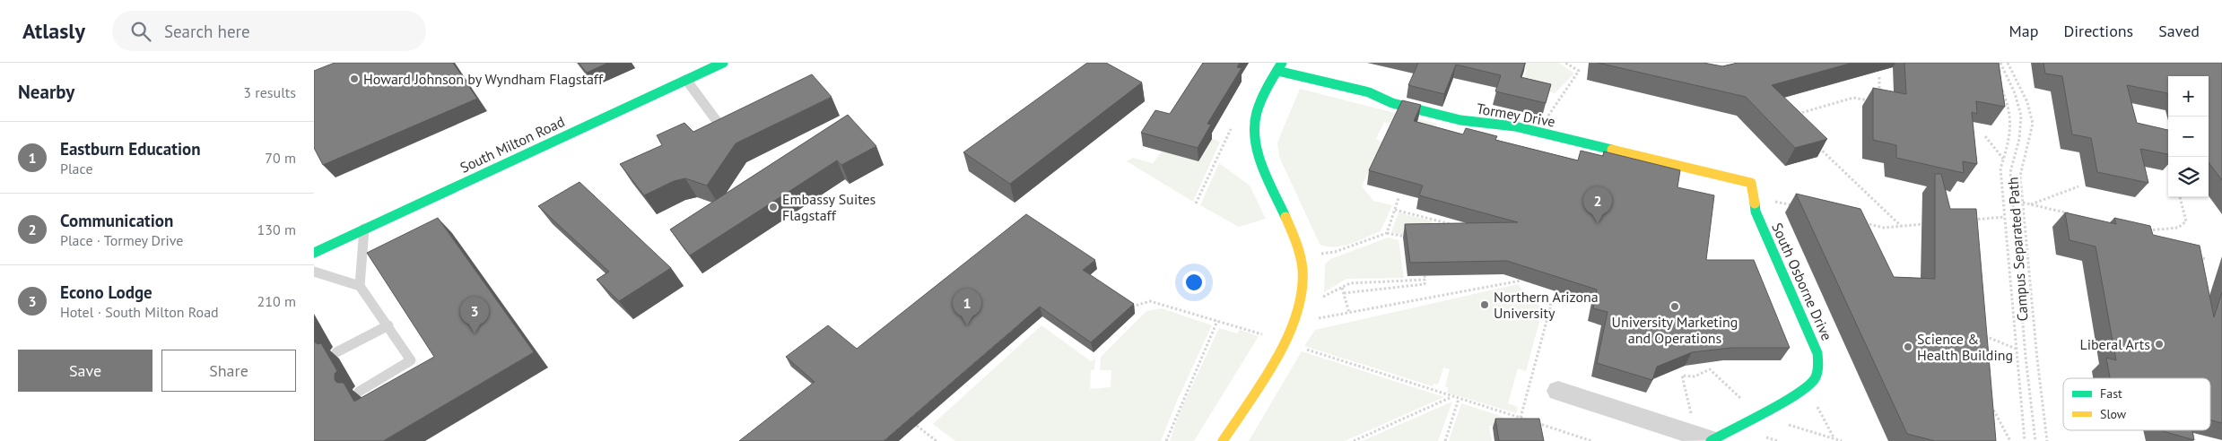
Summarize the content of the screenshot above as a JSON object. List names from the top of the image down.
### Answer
{
  "streets": {
    "street": ["Tormey Drive", "South Milton Road", "South Osborne Drive"],
    "path": ["Campus Separated Path"]
  },
  "crossings": [
    ["Tormey Drive", "South Osborne Drive"]
  ],
  "places": [
    "Howard Johnson by Wyndham Flagstaff",
    "Embassy Suites Flagstaff",
    "Northern Arizona University",
    "University Marketing and Operations",
    "Liberal Arts",
    "Science & Health Building"
  ],
  "legend": ["Fast", "Slow"],
  "page": {
    "header": "Atlasly",
    "search": "Search here",
    "nav": ["Map", "Directions", "Saved"],
    "heading": ["Nearby", "3 results"],
    "map_buttons": ["+", "−"],
    "list": [
      {
        "mark": "1",
        "name": "Eastburn Education",
        "note": "Place",
        "value": "70 m"
      },
      {
        "mark": "2",
        "name": "Communication",
        "note": "Place · Tormey Drive",
        "value": "130 m"
      },
      {
        "mark": "3",
        "name": "Econo Lodge",
        "note": "Hotel · South Milton Road",
        "value": "210 m"
      }
    ],
    "pins": ["2", "1", "3"],
    "buttons": ["Save", "Share"]
  }
}
